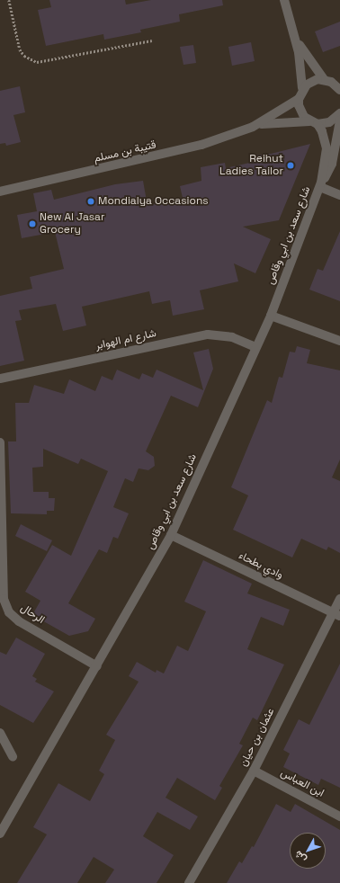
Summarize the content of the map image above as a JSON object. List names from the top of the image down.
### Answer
{
  "streets": {
    "street": [
      "قتيبة بن مسلم",
      "شارع سعد بن ابي وقاص",
      "شارع ام الهوابر",
      "وادي بطحاء",
      "الرحال",
      "عثمان بن حيان",
      "ابن العباس"
    ]
  },
  "crossings": [
    ["قتيبة بن مسلم", "شارع سعد بن ابي وقاص"],
    ["شارع سعد بن ابي وقاص", "شارع ام الهوابر"],
    ["شارع سعد بن ابي وقاص", "وادي بطحاء"],
    ["شارع سعد بن ابي وقاص", "الرحال"],
    ["وادي بطحاء", "عثمان بن حيان"],
    ["عثمان بن حيان", "ابن العباس"]
  ],
  "places": ["Reihut Ladies Tailor", "Mondialya Occasions", "New Al Jasar Grocery"],
  "north": "bottom left"
}
